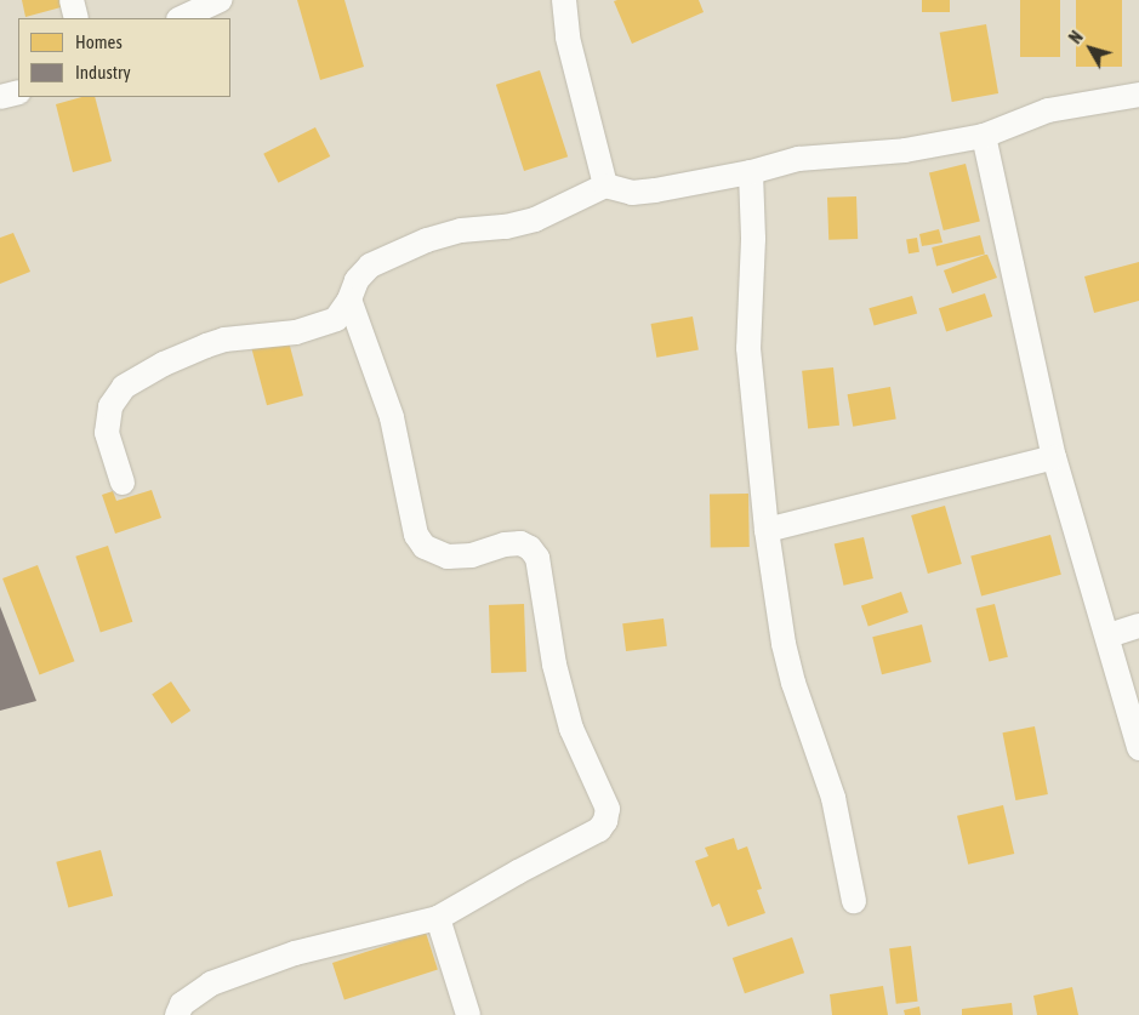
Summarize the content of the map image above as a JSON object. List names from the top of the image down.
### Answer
{
  "legend": ["Homes", "Industry"],
  "north": "top left"
}
